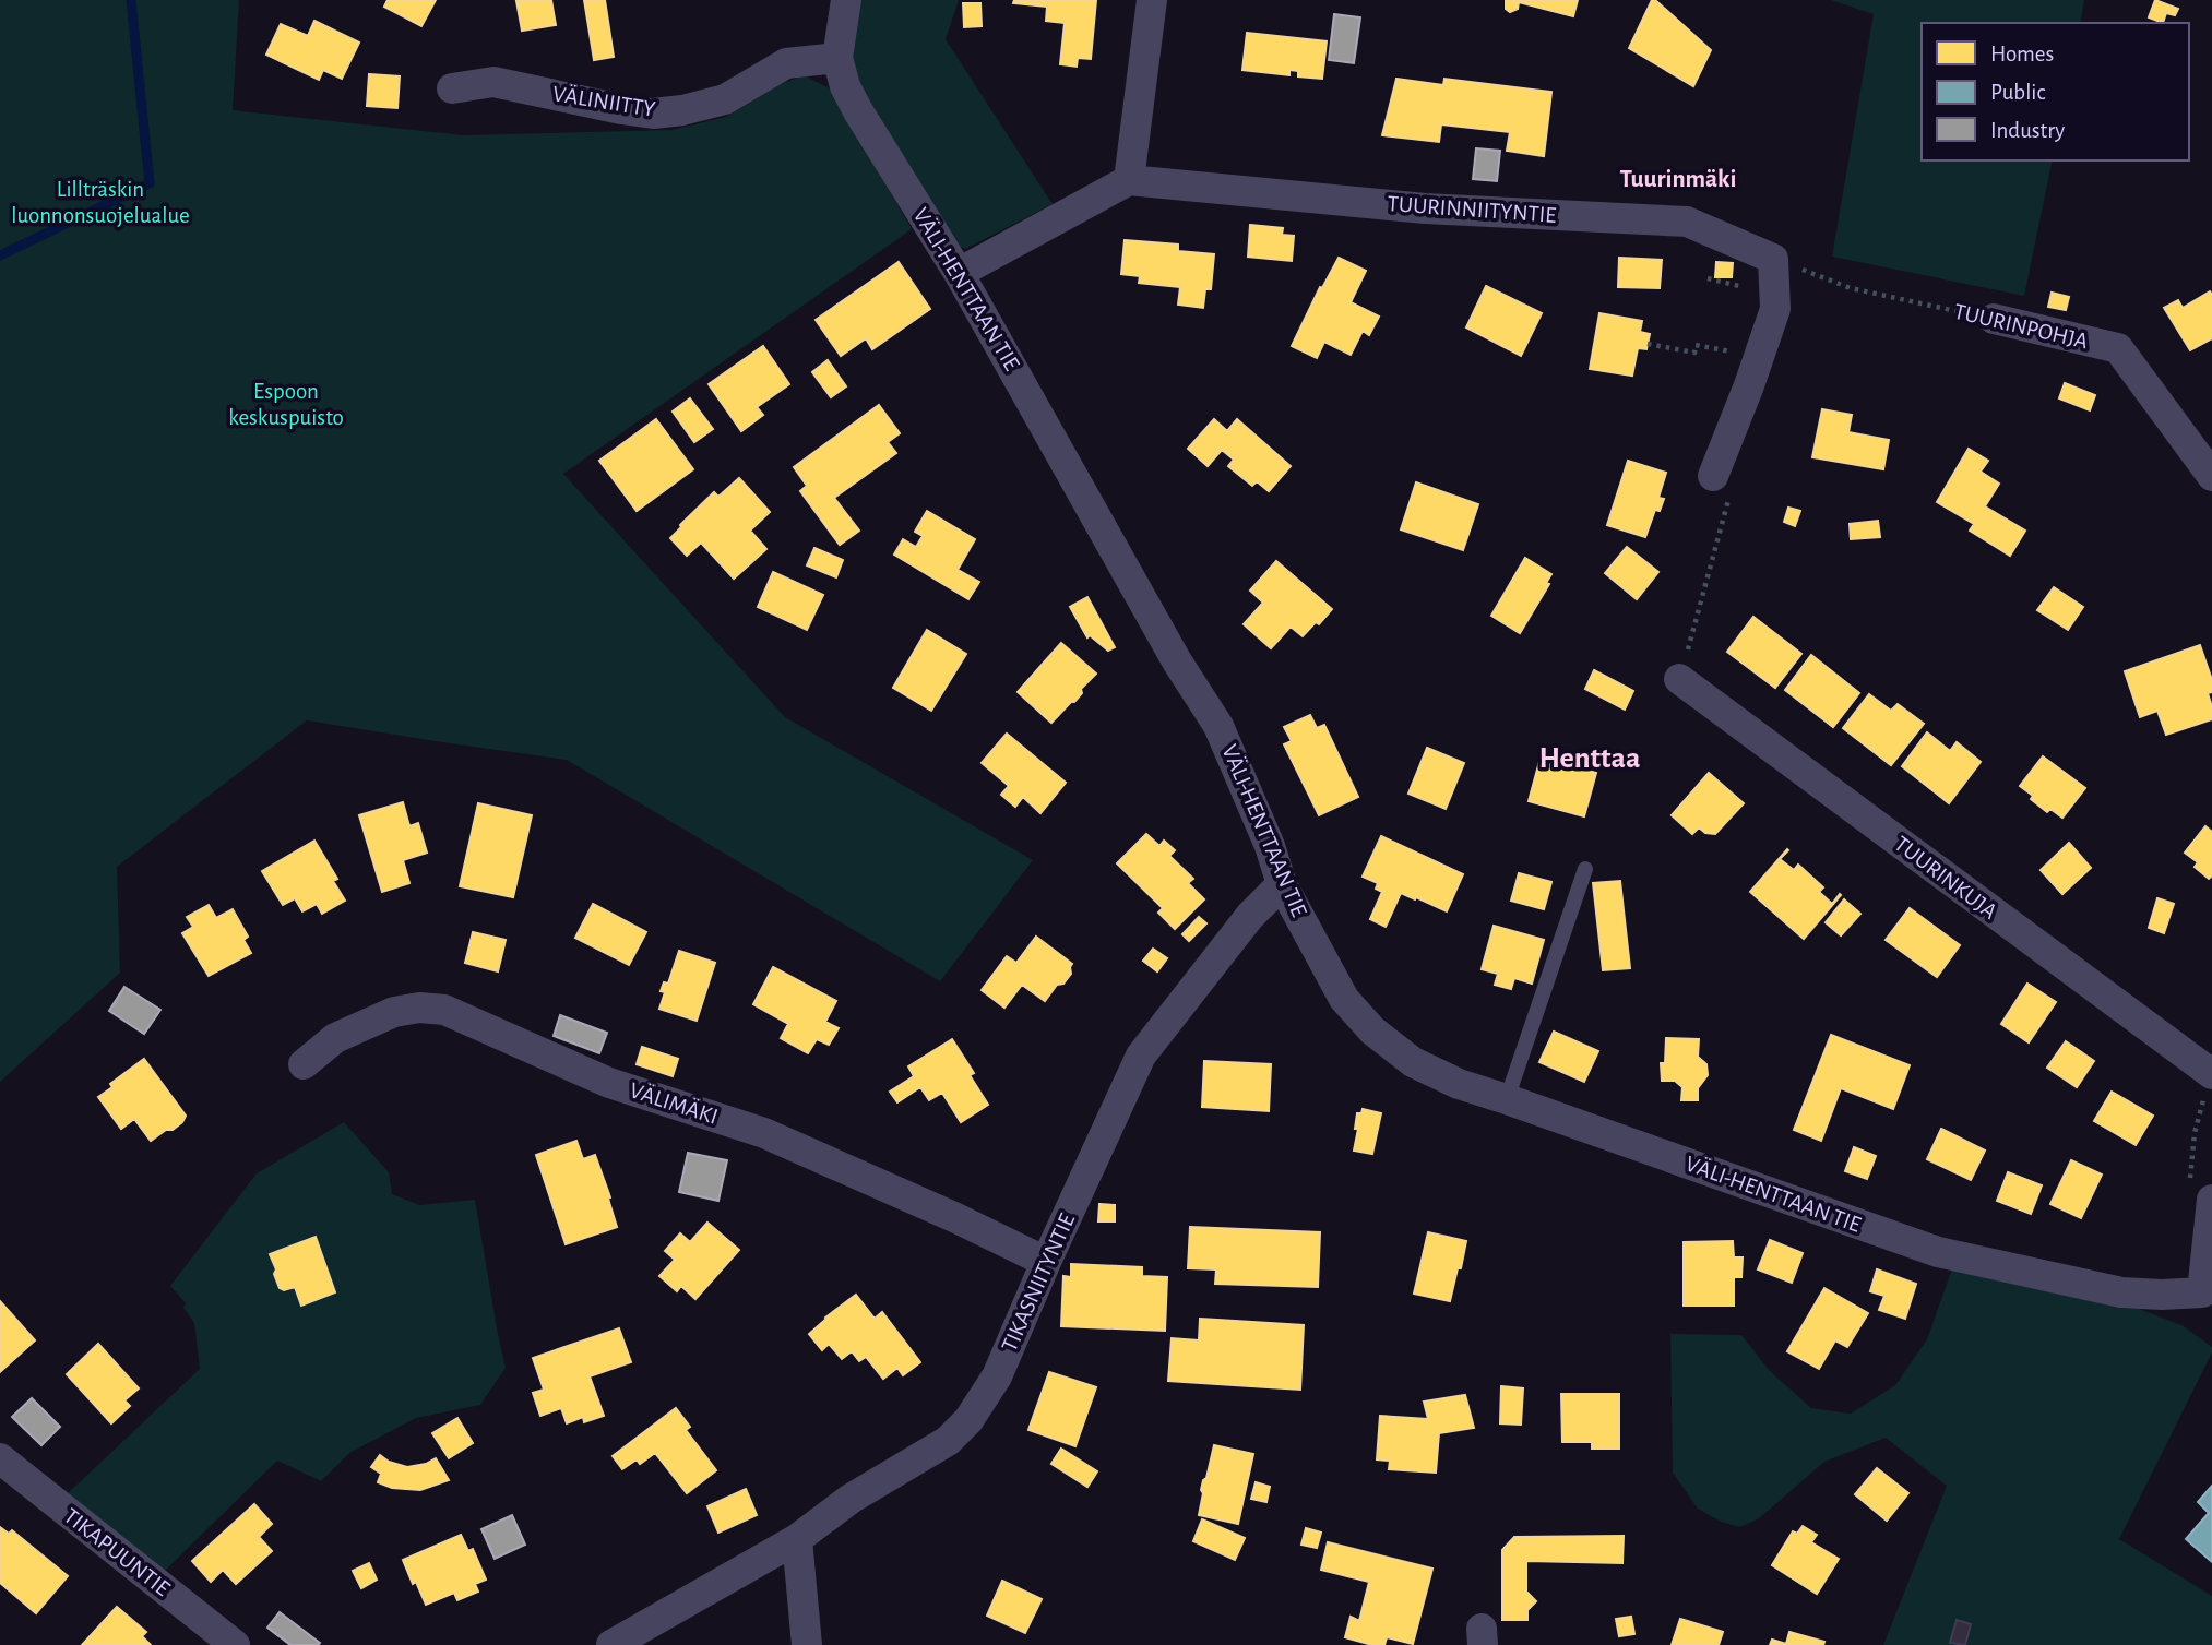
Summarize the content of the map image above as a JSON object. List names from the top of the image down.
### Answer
{
  "streets": {
    "street": [
      "VÄLINIITTY",
      "TUURINNIITYNTIE",
      "VÄLI-HENTTAAN TIE",
      "TUURINPOHJA",
      "TUURINKUJA",
      "VÄLIMÄKI",
      "TIKASNIITYNTIE",
      "TIKAPUUNTIE"
    ]
  },
  "crossings": [
    ["VÄLINIITTY", "VÄLI-HENTTAAN TIE"],
    ["TUURINNIITYNTIE", "TUURINPOHJA"],
    ["VÄLI-HENTTAAN TIE", "TIKASNIITYNTIE"],
    ["VÄLIMÄKI", "TIKASNIITYNTIE"]
  ],
  "districts": ["Tuurinmäki", "Henttaa"],
  "parks": ["Lillträskin luonnonsuojelualue", "Espoon keskuspuisto"],
  "legend": ["Homes", "Public", "Industry"]
}
